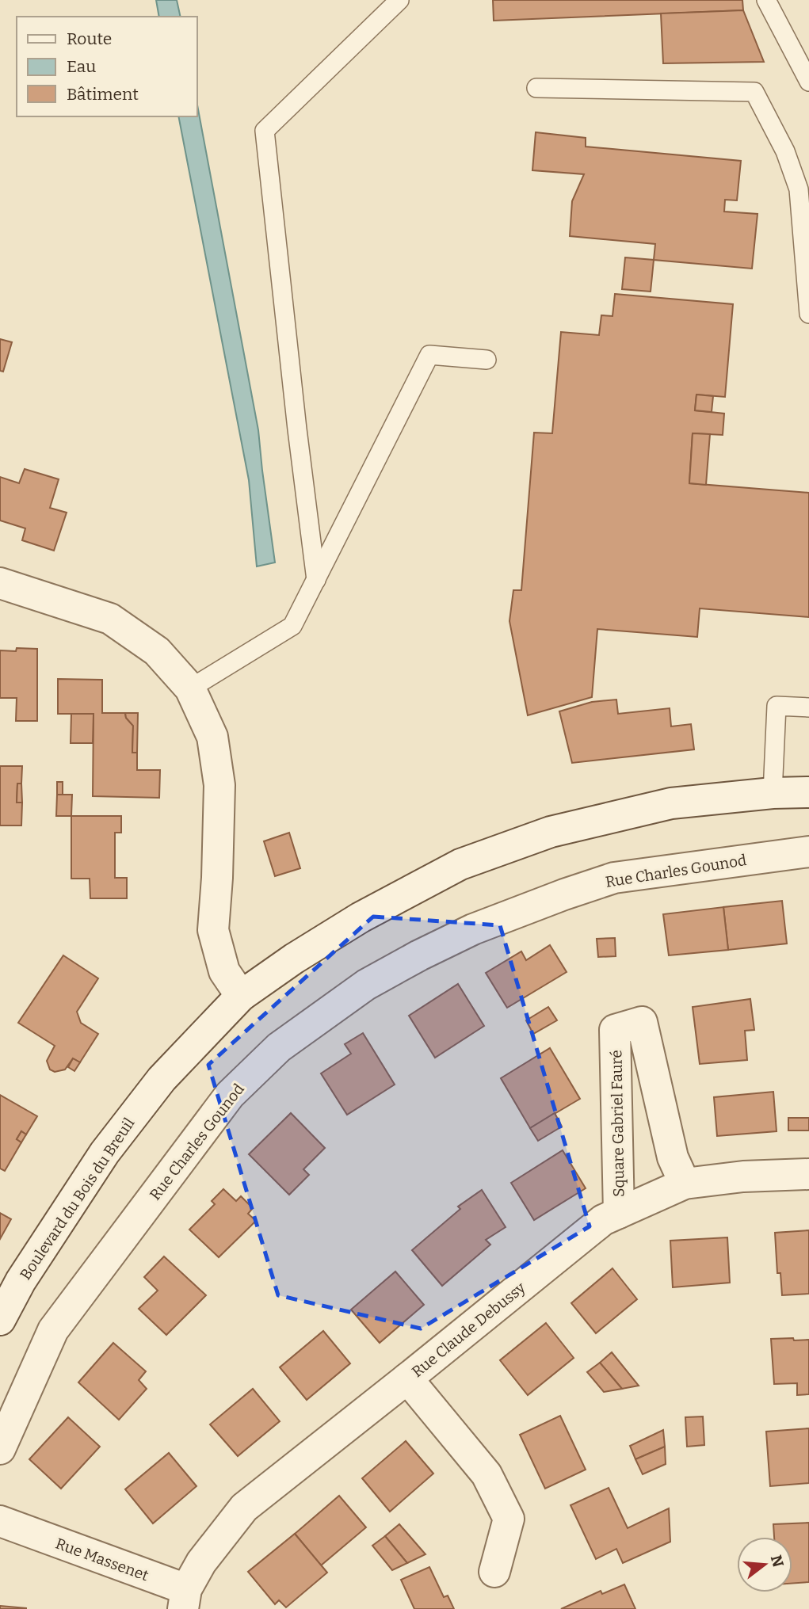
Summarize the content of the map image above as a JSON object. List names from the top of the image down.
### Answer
{
  "streets": {
    "street": [
      "Rue Charles Gounod",
      "Square Gabriel Fauré",
      "Boulevard du Bois du Breuil",
      "Rue Claude Debussy",
      "Rue Massenet"
    ]
  },
  "crossings": [
    ["Square Gabriel Fauré", "Rue Claude Debussy"],
    ["Rue Claude Debussy", "Rue Massenet"]
  ],
  "legend": ["Route", "Eau", "Bâtiment"],
  "north": "right"
}
